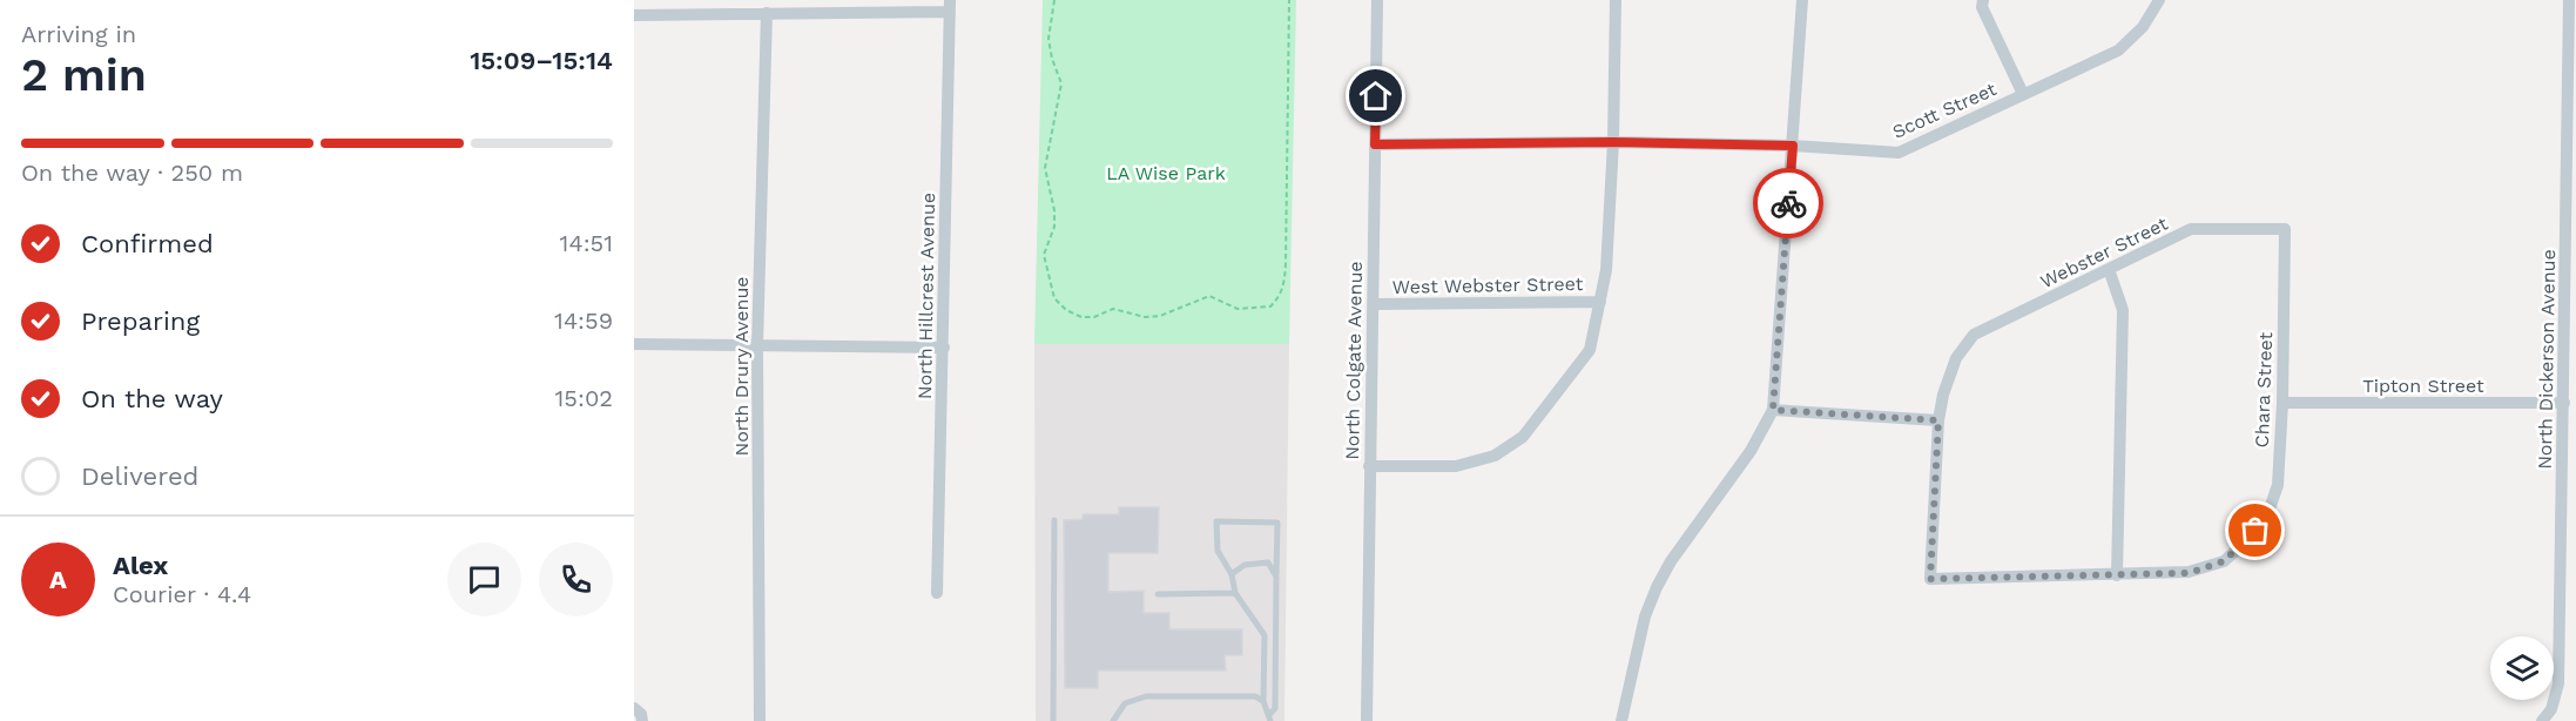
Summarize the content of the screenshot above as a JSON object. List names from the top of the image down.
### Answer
{
  "streets": {
    "street": [
      "Scott Street",
      "Webster Street",
      "West Webster Street",
      "North Hillcrest Avenue",
      "North Dickerson Avenue",
      "North Colgate Avenue",
      "North Drury Avenue",
      "Tipton Street",
      "Chara Street"
    ]
  },
  "crossings": [
    ["Scott Street", "North Colgate Avenue"],
    ["Webster Street", "Chara Street"],
    ["West Webster Street", "North Colgate Avenue"],
    ["North Dickerson Avenue", "Tipton Street"],
    ["Tipton Street", "Chara Street"]
  ],
  "parks": ["LA Wise Park"],
  "page": {
    "heading": ["2 min", "Arriving in", "15:09–15:14"],
    "panel": ["Alex", "Courier · 4.4"],
    "bar": "On the way · 250 m",
    "list": [
      ["Confirmed", "14:51"],
      ["Preparing", "14:59"],
      ["On the way", "15:02"],
      "Delivered"
    ],
    "round": "A"
  }
}
